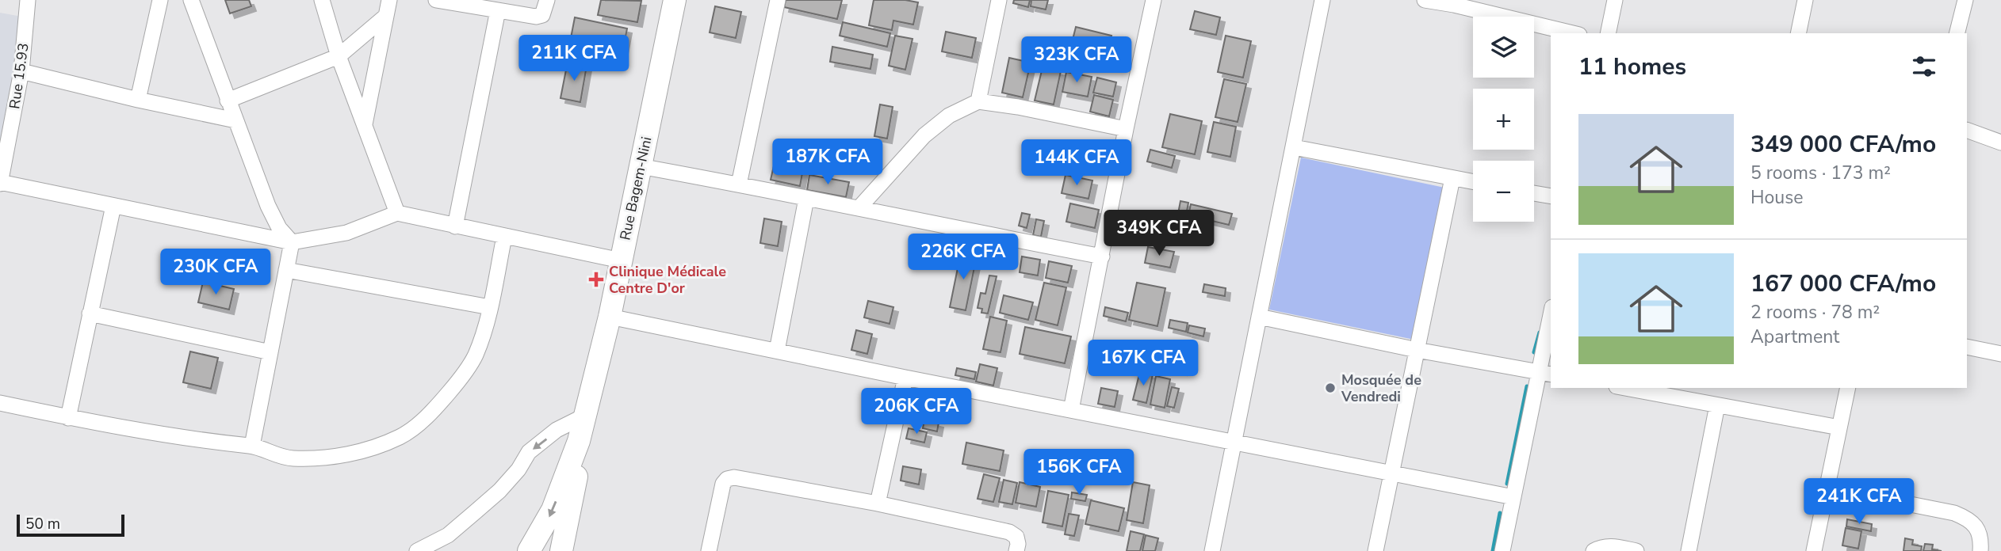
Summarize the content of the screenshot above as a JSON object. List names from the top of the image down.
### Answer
{
  "streets": {
    "street": ["Rue 15.93", "Rue Bagem-Nini"]
  },
  "places": {
    "health": ["Clinique Médicale Centre D'or"],
    "other": ["Mosquée de Vendredi"]
  },
  "scale_bar": "50 m",
  "page": {
    "map_buttons": ["+", "−"],
    "heading": "11 homes",
    "price": [
      "211K CFA",
      "323K CFA",
      "187K CFA",
      "144K CFA",
      "349K CFA",
      "226K CFA",
      "230K CFA",
      "167K CFA",
      "206K CFA",
      "156K CFA",
      "241K CFA"
    ],
    "list": [
      {
        "name": "349 000 CFA/mo",
        "note": "5 rooms · 173 m² · House"
      },
      {
        "name": "167 000 CFA/mo",
        "note": "2 rooms · 78 m² · Apartment"
      }
    ],
    "scale": "50 m"
  }
}
